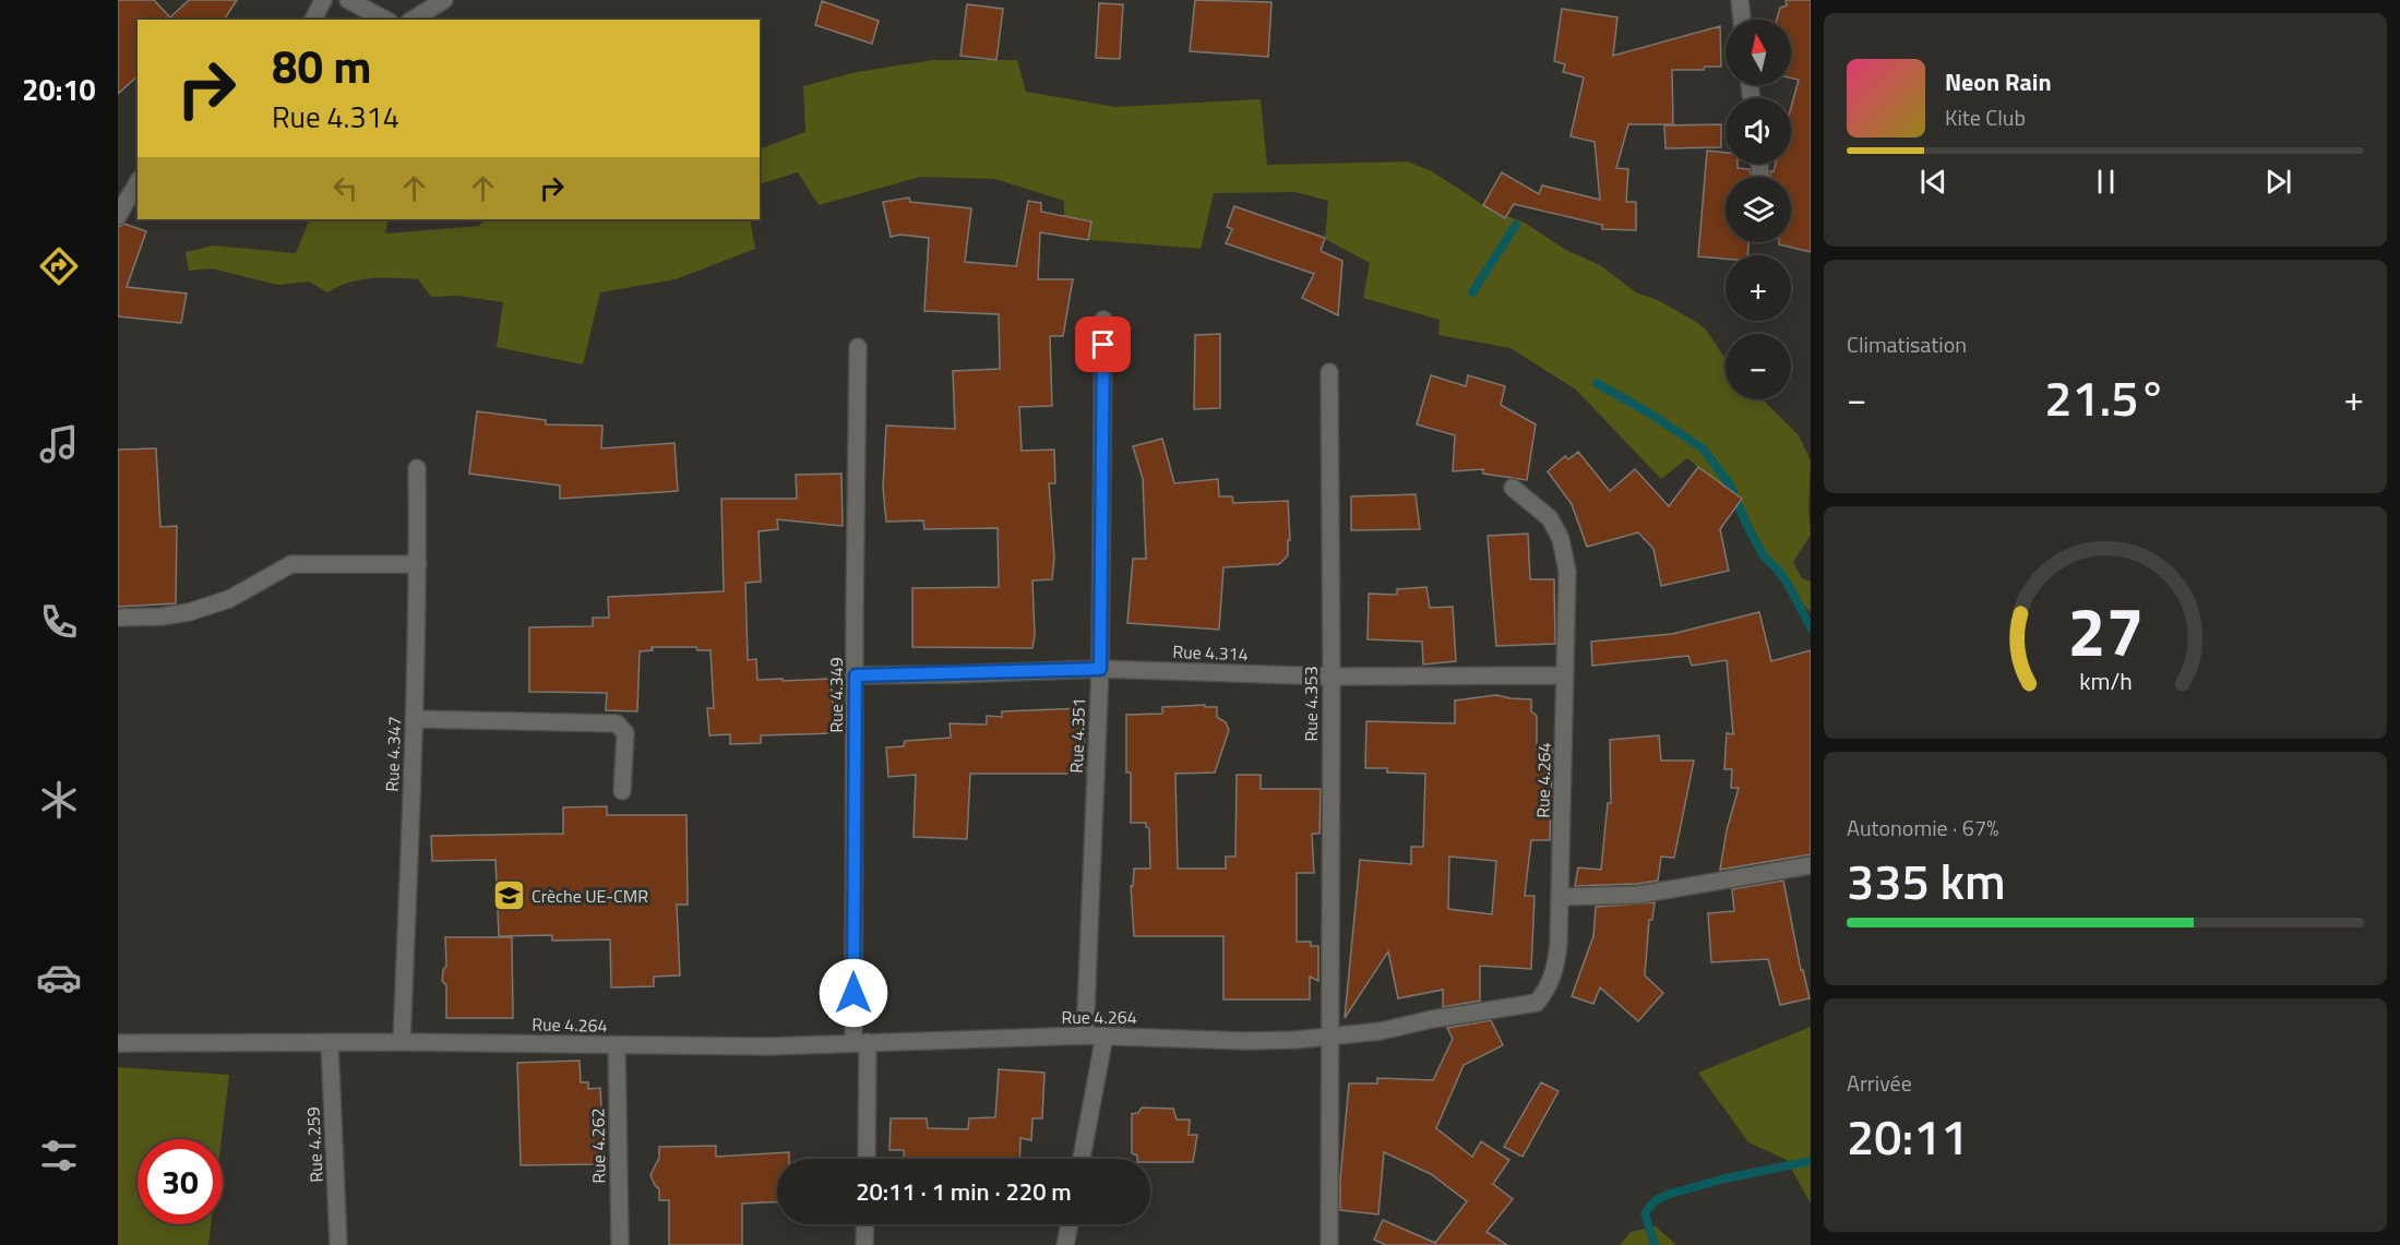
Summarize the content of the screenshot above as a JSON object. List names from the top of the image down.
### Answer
{
  "streets": {
    "street": [
      "Rue 4.314",
      "Rue 4.349",
      "Rue 4.353",
      "Rue 4.351",
      "Rue 4.347",
      "Rue 4.264",
      "Rue 4.259",
      "Rue 4.262"
    ]
  },
  "crossings": [
    ["Rue 4.314", "Rue 4.349"],
    ["Rue 4.314", "Rue 4.353"],
    ["Rue 4.314", "Rue 4.351"],
    ["Rue 4.314", "Rue 4.264"],
    ["Rue 4.349", "Rue 4.264"],
    ["Rue 4.353", "Rue 4.264"],
    ["Rue 4.351", "Rue 4.264"],
    ["Rue 4.347", "Rue 4.264"],
    ["Rue 4.264", "Rue 4.259"],
    ["Rue 4.264", "Rue 4.262"]
  ],
  "places": {
    "school or university": ["Crèche UE-CMR"]
  },
  "north": "top",
  "page": {
    "tabs": "20:10",
    "map_buttons": ["+", "−"],
    "turn": ["80 m", "Rue 4.314"],
    "song": ["Neon Rain", "Kite Club"],
    "tile": [
      "Climatisation",
      ["Autonomie · 67%", "335 km"],
      ["Arrivée", "20:11"]
    ],
    "heat": ["−", "21.5°", "+"],
    "limit": "30",
    "trip": "20:11 · 1 min · 220 m",
    "gauge": ["27", "km/h"]
  }
}
